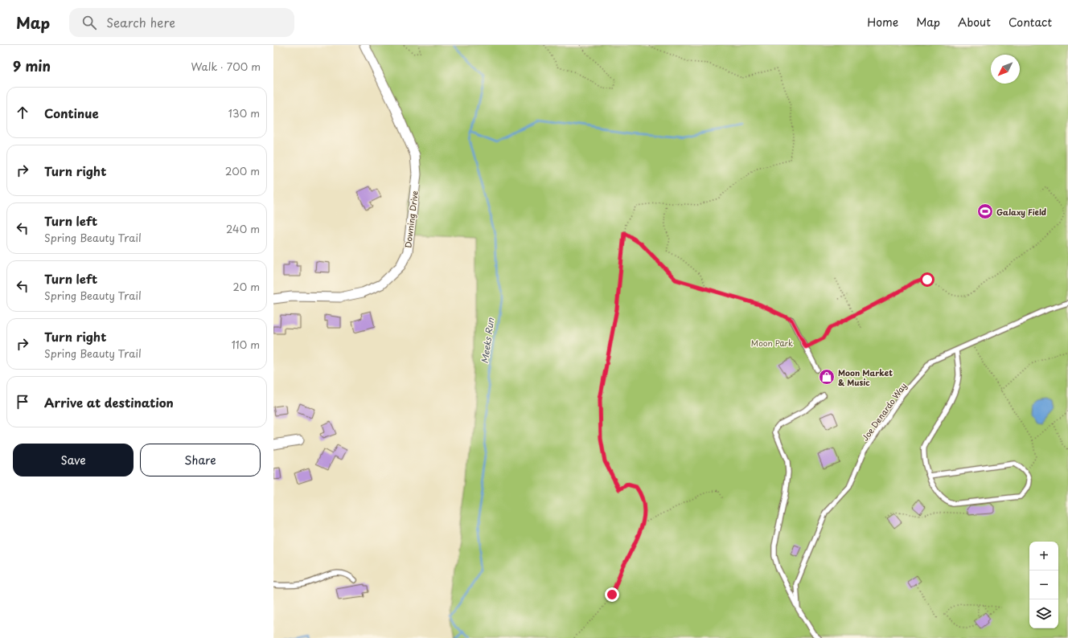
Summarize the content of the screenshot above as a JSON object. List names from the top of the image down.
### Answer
{
  "streets": {
    "street": ["Downing Drive"],
    "lane": ["Joe Denardo Way"]
  },
  "water": ["Meeks Run"],
  "parks": ["Moon Park"],
  "places": {
    "sports": ["Galaxy Field"],
    "shop": ["Moon Market & Music"]
  },
  "north": "bottom left",
  "page": {
    "header": "Map",
    "search": "Search here",
    "nav": [
      "Home",
      "Map",
      "About",
      "Contact"
    ],
    "heading": ["9 min", "Walk · 700 m"],
    "list": [
      ["Continue", "130 m"],
      ["Turn right", "200 m"],
      ["Turn left", "Spring Beauty Trail", "240 m"],
      ["Turn left", "Spring Beauty Trail", "20 m"],
      ["Turn right", "Spring Beauty Trail", "110 m"],
      "Arrive at destination"
    ],
    "buttons": ["Save", "Share"],
    "map_buttons": ["+", "−"]
  }
}
